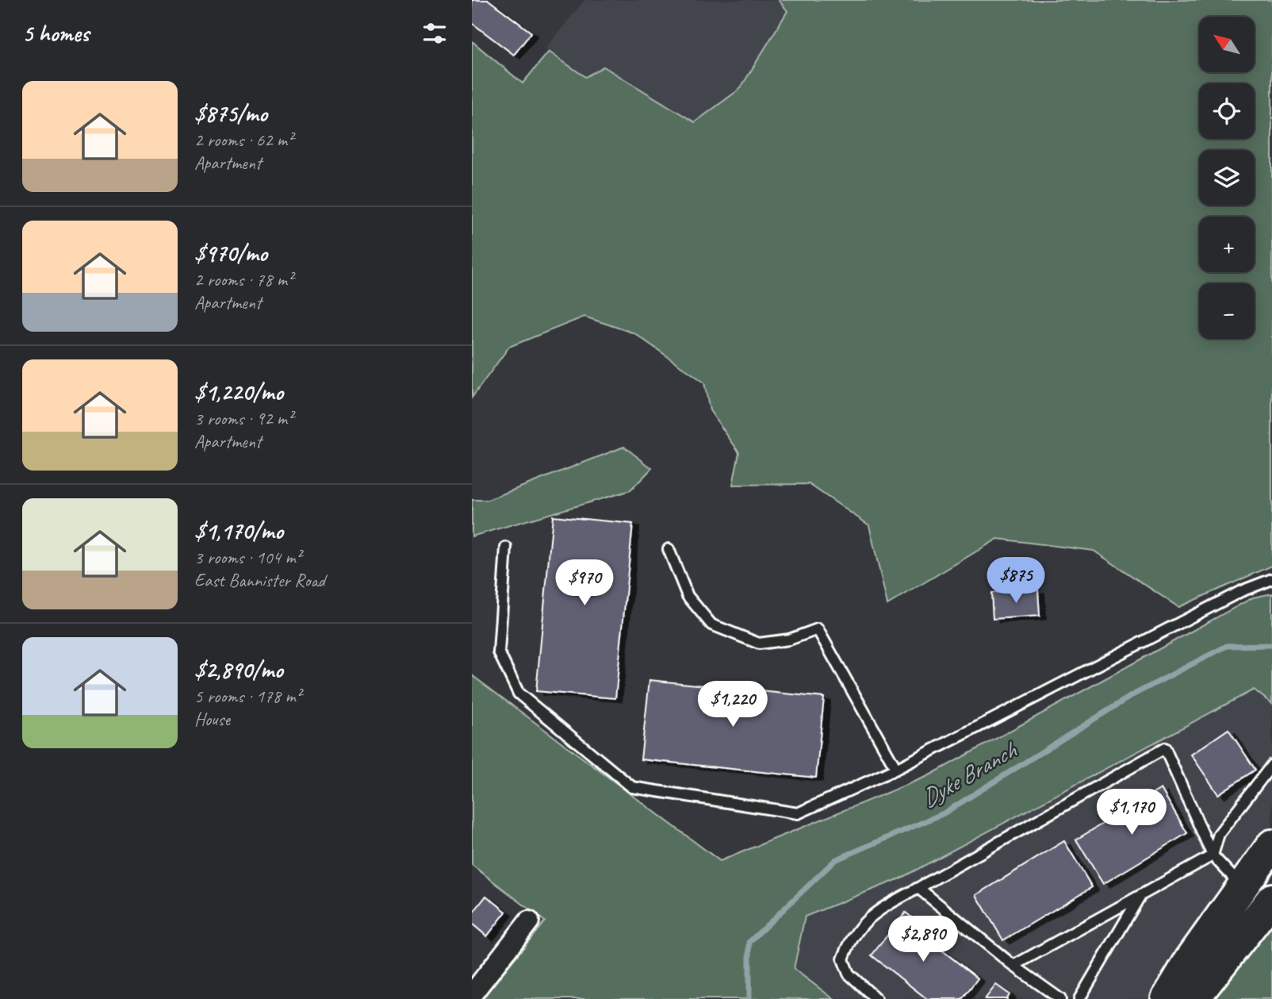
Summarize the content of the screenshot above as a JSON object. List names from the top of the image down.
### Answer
{
  "water": ["Dyke Branch"],
  "north": "top left",
  "page": {
    "heading": "5 homes",
    "map_buttons": ["+", "−"],
    "list": [
      {
        "name": "$875/mo",
        "note": "2 rooms · 62 m² · Apartment"
      },
      {
        "name": "$970/mo",
        "note": "2 rooms · 78 m² · Apartment"
      },
      {
        "name": "$1,220/mo",
        "note": "3 rooms · 92 m² · Apartment"
      },
      {
        "name": "$1,170/mo",
        "note": "3 rooms · 104 m² · East Bannister Road"
      },
      {
        "name": "$2,890/mo",
        "note": "5 rooms · 178 m² · House"
      }
    ],
    "price": [
      "$875",
      "$970",
      "$1,220",
      "$1,170",
      "$2,890"
    ]
  }
}
